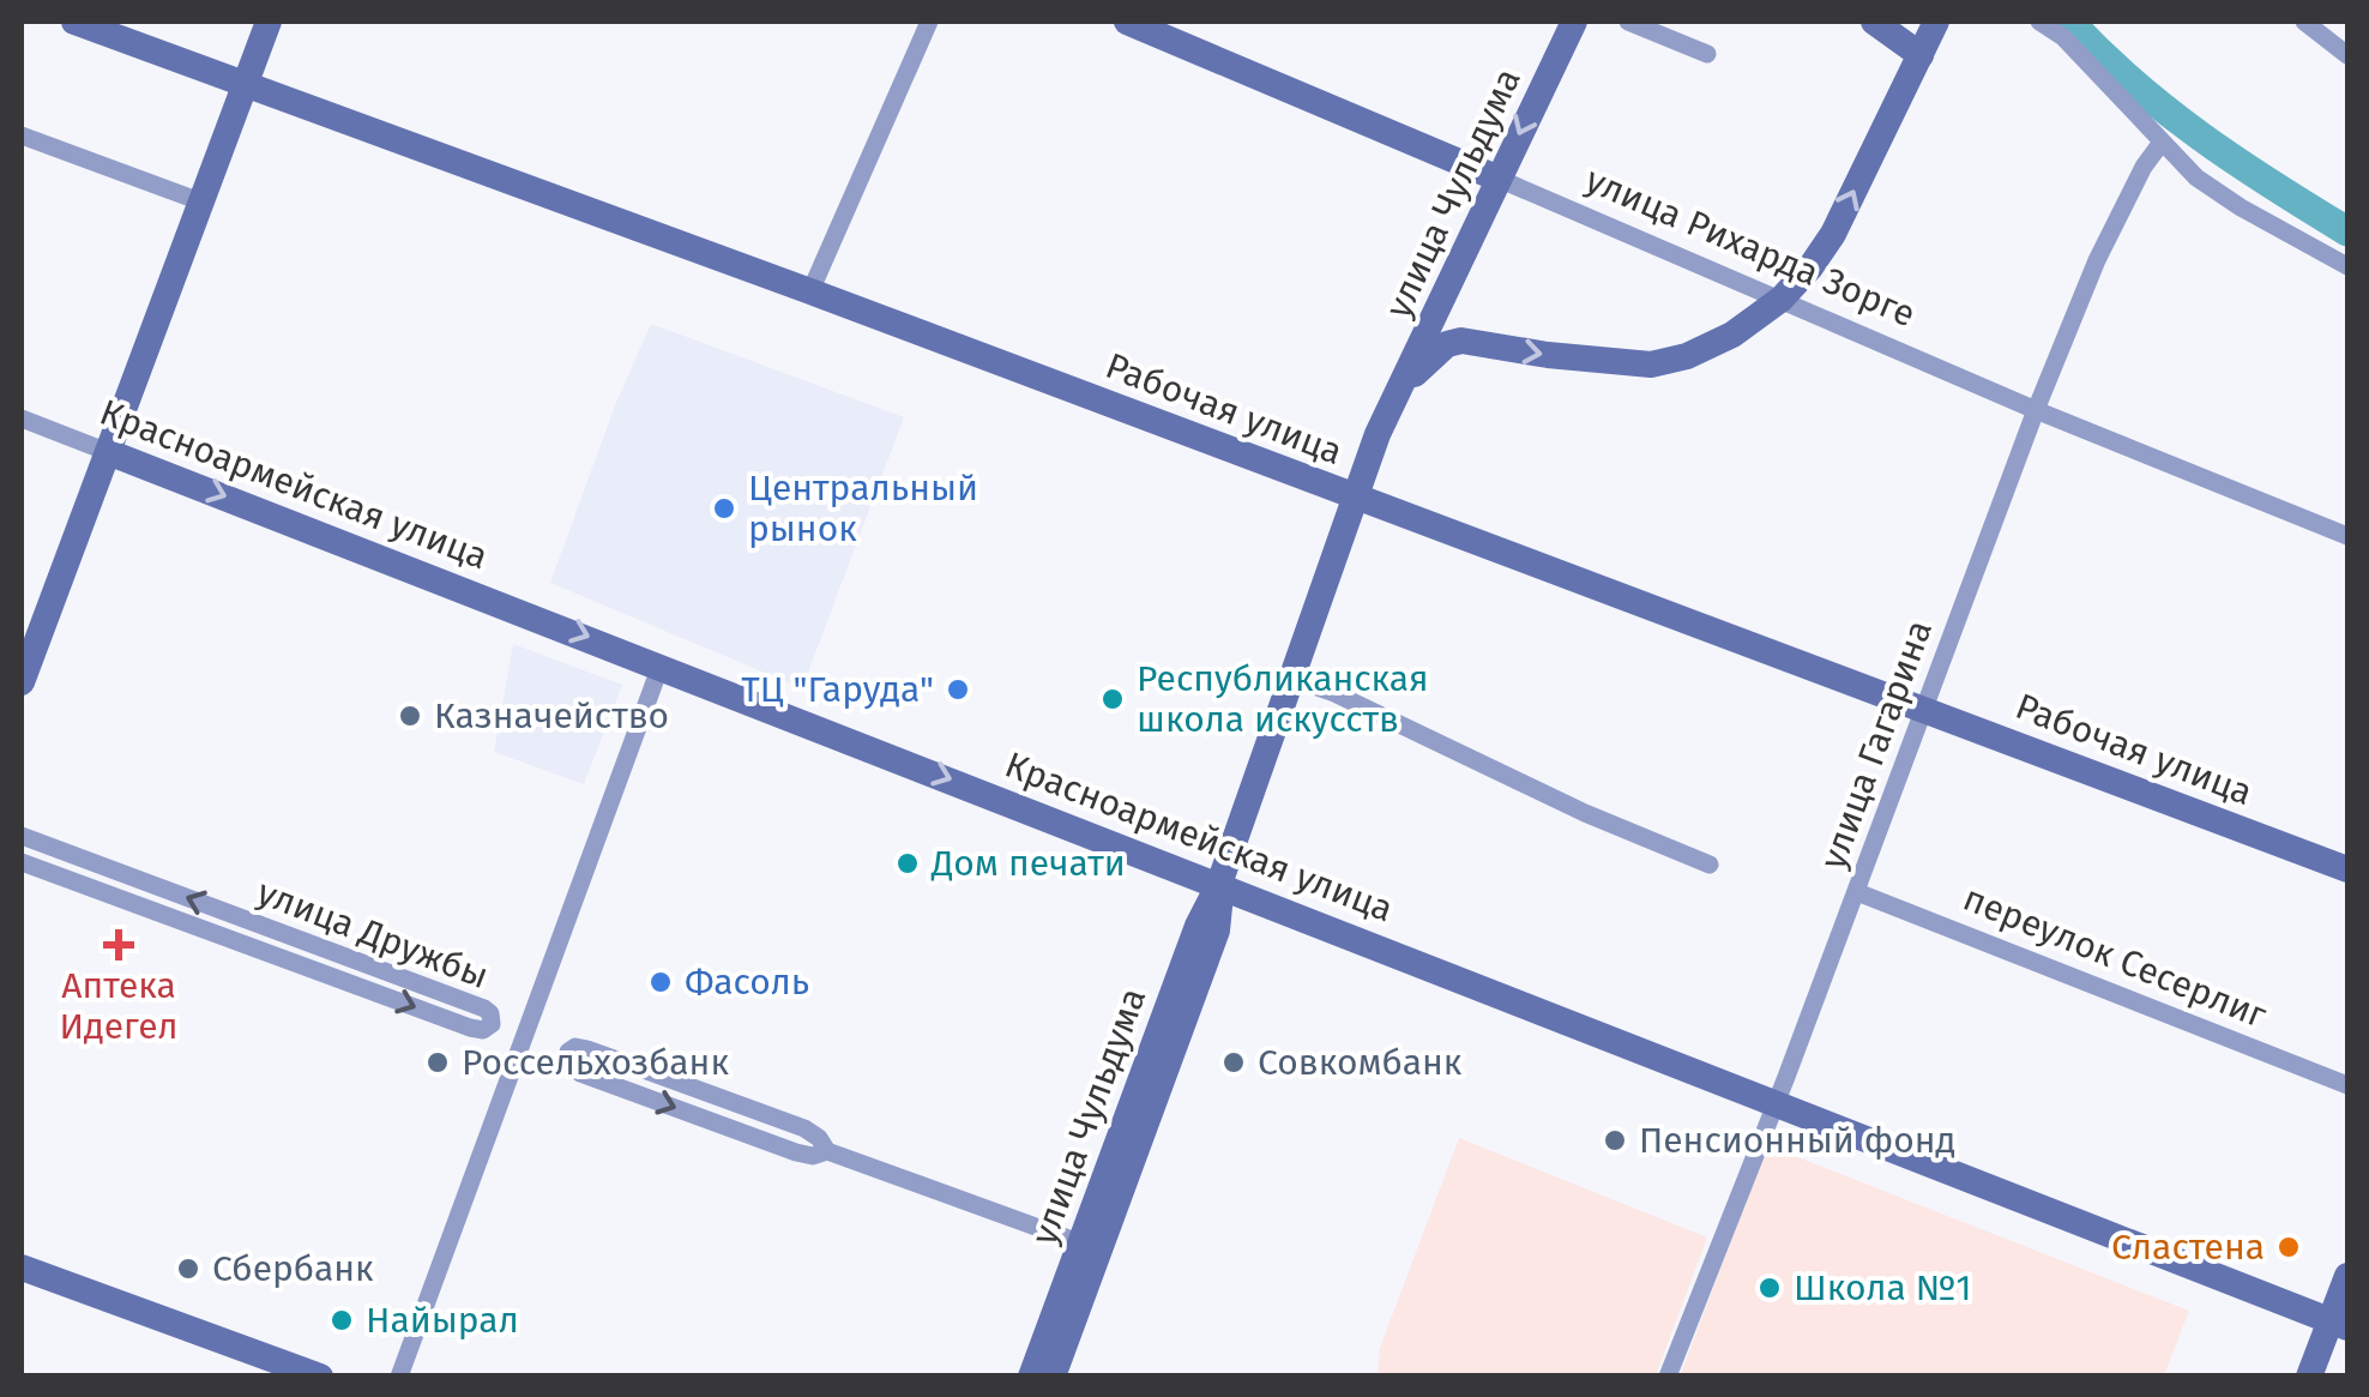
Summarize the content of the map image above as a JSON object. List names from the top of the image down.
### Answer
{
  "streets": {
    "main road": [
      "улица Чульдума",
      "улица Рихарда Зорге",
      "Рабочая улица",
      "Красноармейская улица"
    ],
    "street": ["улица Гагарина", "улица Дружбы", "переулок Сесерлиг"]
  },
  "crossings": [
    ["улица Чульдума", "улица Рихарда Зорге"],
    ["улица Чульдума", "Рабочая улица"],
    ["улица Чульдума", "Красноармейская улица"],
    ["улица Рихарда Зорге", "улица Гагарина"],
    ["Рабочая улица", "улица Гагарина"],
    ["Красноармейская улица", "улица Гагарина"],
    ["улица Гагарина", "переулок Сесерлиг"]
  ],
  "one_way": ["Красноармейская улица"],
  "places": {
    "other": [
      "Центральный рынок",
      "ТЦ \"Гаруда\"",
      "Республиканская школа искусств",
      "Казначейство",
      "Дом печати",
      "Фасоль",
      "Россельхозбанк",
      "Совкомбанк",
      "Пенсионный фонд",
      "Сластена",
      "Сбербанк",
      "Школа №1",
      "Найырал"
    ],
    "health": ["Аптека Идегел"]
  }
}
